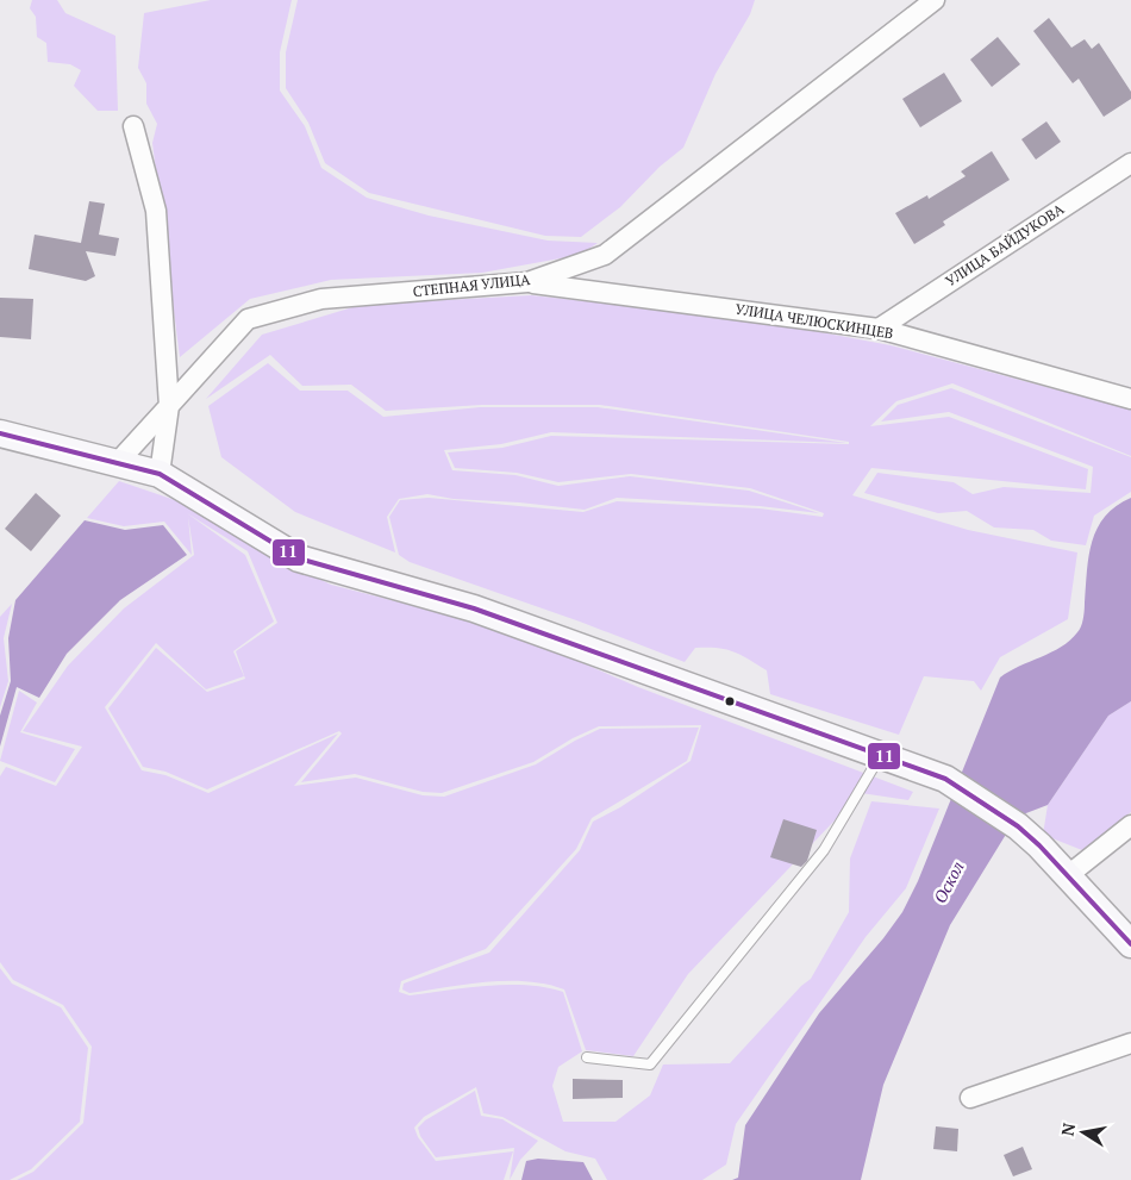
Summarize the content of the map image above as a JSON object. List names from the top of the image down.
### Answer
{
  "streets": {
    "street": ["УЛИЦА БАЙДУКОВА", "СТЕПНАЯ УЛИЦА", "УЛИЦА ЧЕЛЮСКИНЦЕВ"]
  },
  "crossings": [
    ["УЛИЦА БАЙДУКОВА", "УЛИЦА ЧЕЛЮСКИНЦЕВ"],
    ["СТЕПНАЯ УЛИЦА", "УЛИЦА ЧЕЛЮСКИНЦЕВ"]
  ],
  "water": ["Оскол"],
  "lines": ["transit line 11"],
  "north": "left"
}
